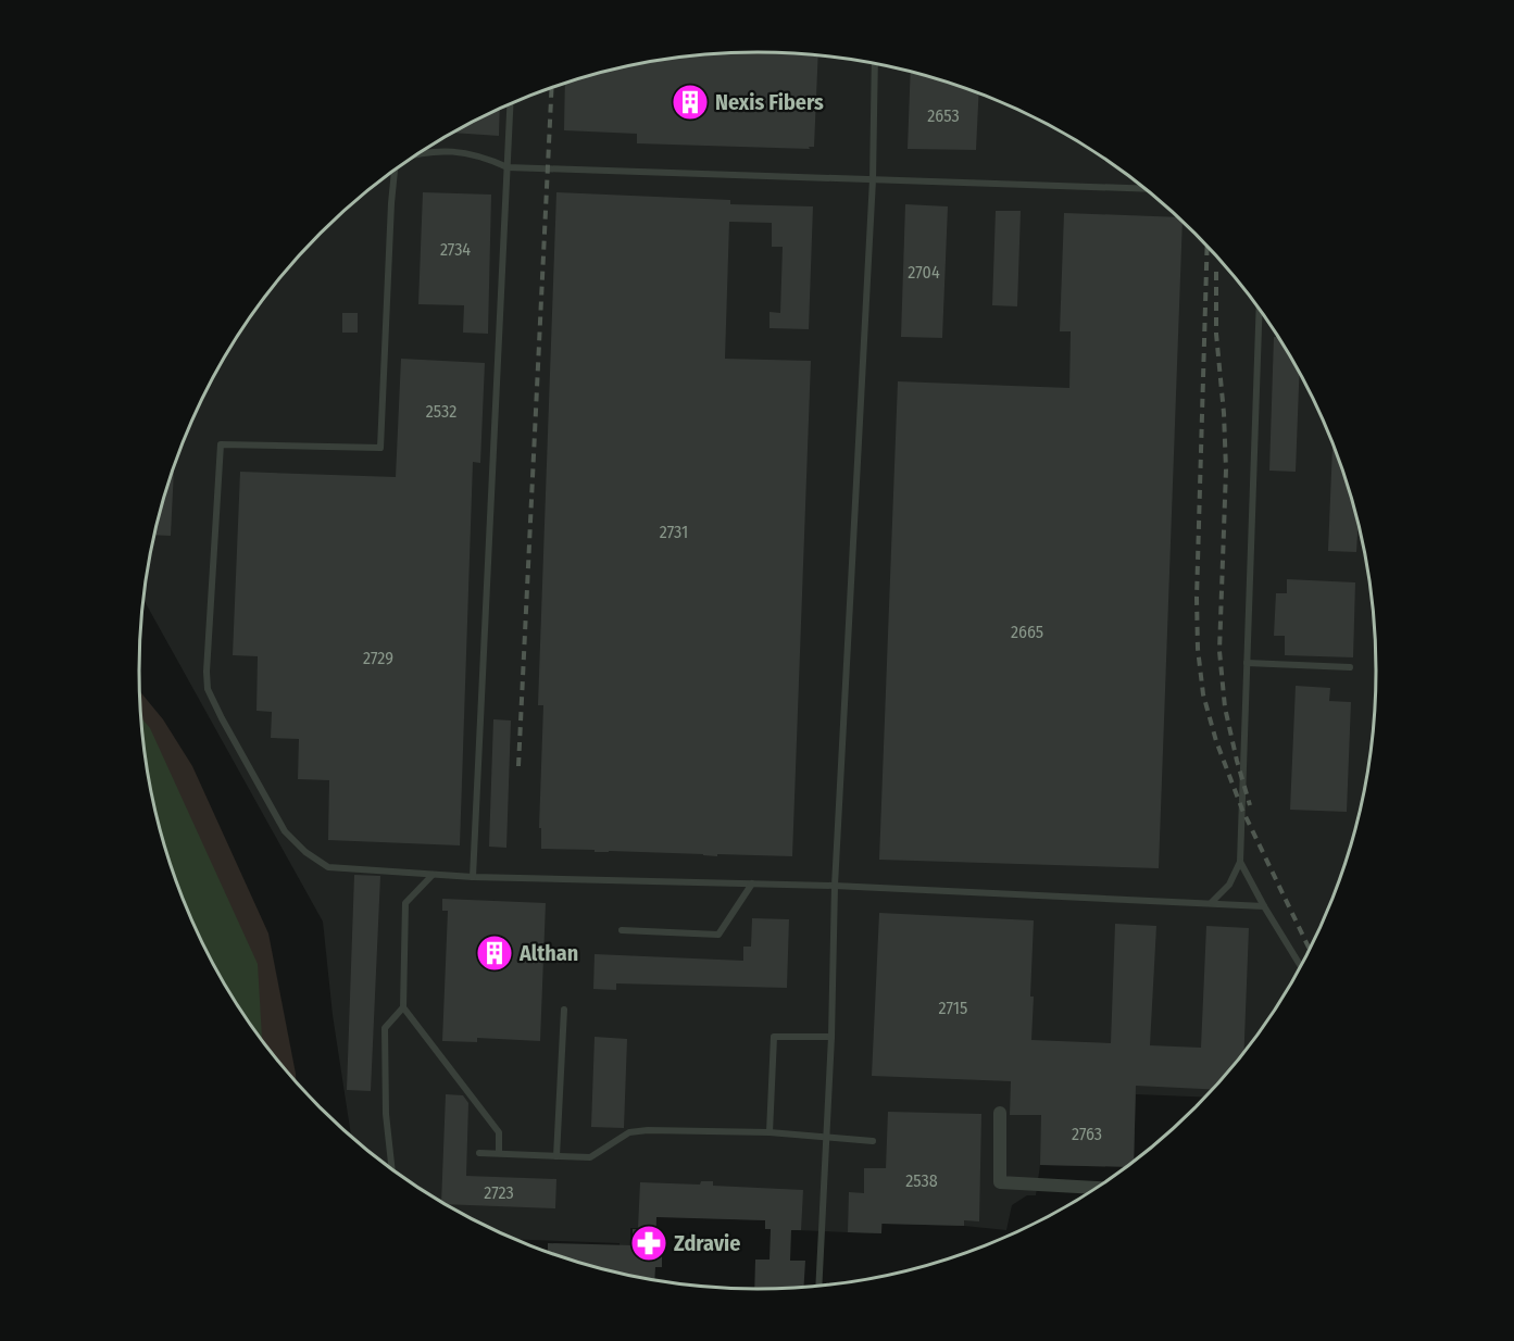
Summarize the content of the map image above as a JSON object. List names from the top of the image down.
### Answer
{
  "places": {
    "building": ["Nexis Fibers", "Althan"],
    "pharmacy": ["Zdravie"]
  },
  "house_numbers": [
    "2653",
    "2734",
    "2704",
    "2532",
    "2731",
    "2665",
    "2729",
    "2715",
    "2763",
    "2538",
    "2723"
  ]
}
